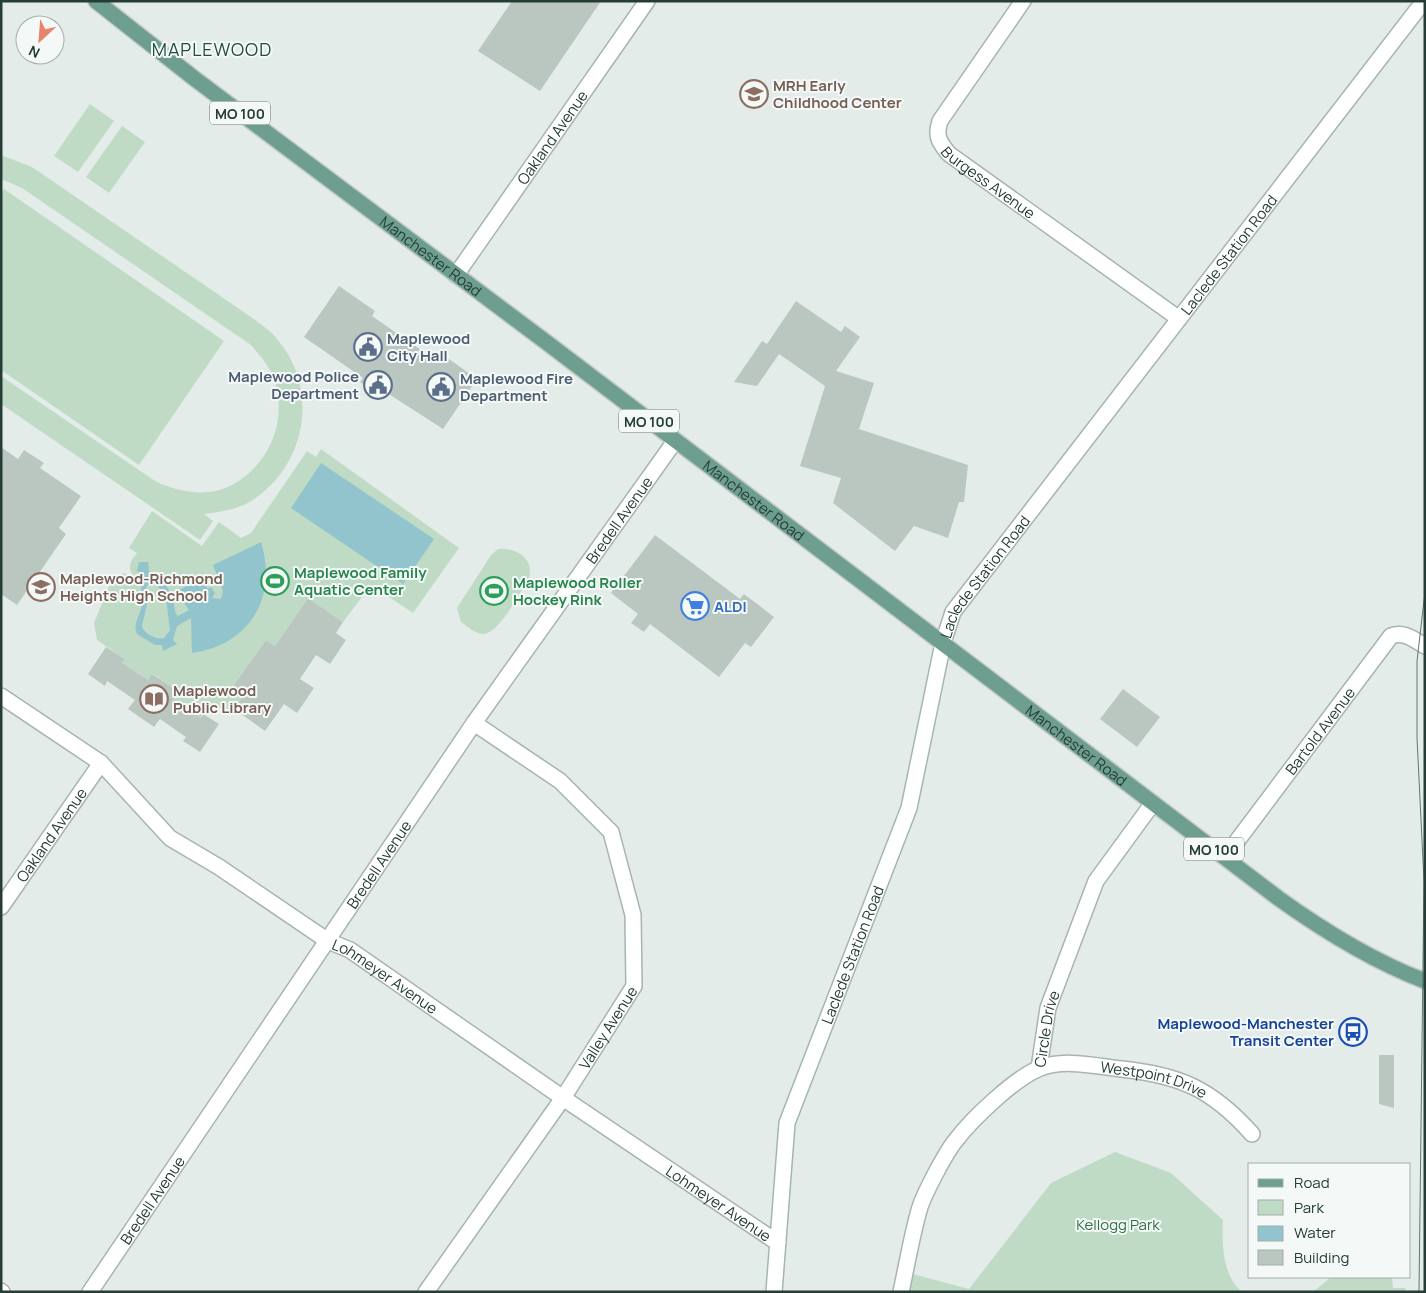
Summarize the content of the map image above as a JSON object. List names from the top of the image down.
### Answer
{
  "streets": {
    "main road": ["MO 100", "Manchester Road"],
    "street": [
      "Oakland Avenue",
      "Burgess Avenue",
      "Laclede Station Road",
      "Bredell Avenue",
      "Bartold Avenue",
      "Lohmeyer Avenue",
      "Valley Avenue",
      "Circle Drive",
      "Westpoint Drive"
    ]
  },
  "crossings": [
    ["Oakland Avenue", "Manchester Road"],
    ["Oakland Avenue", "Lohmeyer Avenue"],
    ["Burgess Avenue", "Laclede Station Road"],
    ["Laclede Station Road", "Manchester Road"],
    ["Laclede Station Road", "Lohmeyer Avenue"],
    ["Manchester Road", "Bredell Avenue"],
    ["Manchester Road", "Bartold Avenue"],
    ["Manchester Road", "Circle Drive"],
    ["Bredell Avenue", "Lohmeyer Avenue"],
    ["Bredell Avenue", "Valley Avenue"],
    ["Lohmeyer Avenue", "Valley Avenue"],
    ["Circle Drive", "Westpoint Drive"]
  ],
  "districts": ["MAPLEWOOD"],
  "parks": ["Kellogg Park"],
  "places": {
    "school or university": ["MRH Early Childhood Center", "Maplewood-Richmond Heights High School"],
    "public building": ["Maplewood City Hall", "Maplewood Police Department", "Maplewood Fire Department"],
    "sports": ["Maplewood Family Aquatic Center", "Maplewood Roller Hockey Rink"],
    "supermarket": ["ALDI"],
    "library": ["Maplewood Public Library"],
    "bus stop": ["Maplewood-Manchester Transit Center"]
  },
  "legend": [
    "Road",
    "Park",
    "Water",
    "Building"
  ],
  "north": "bottom left"
}
